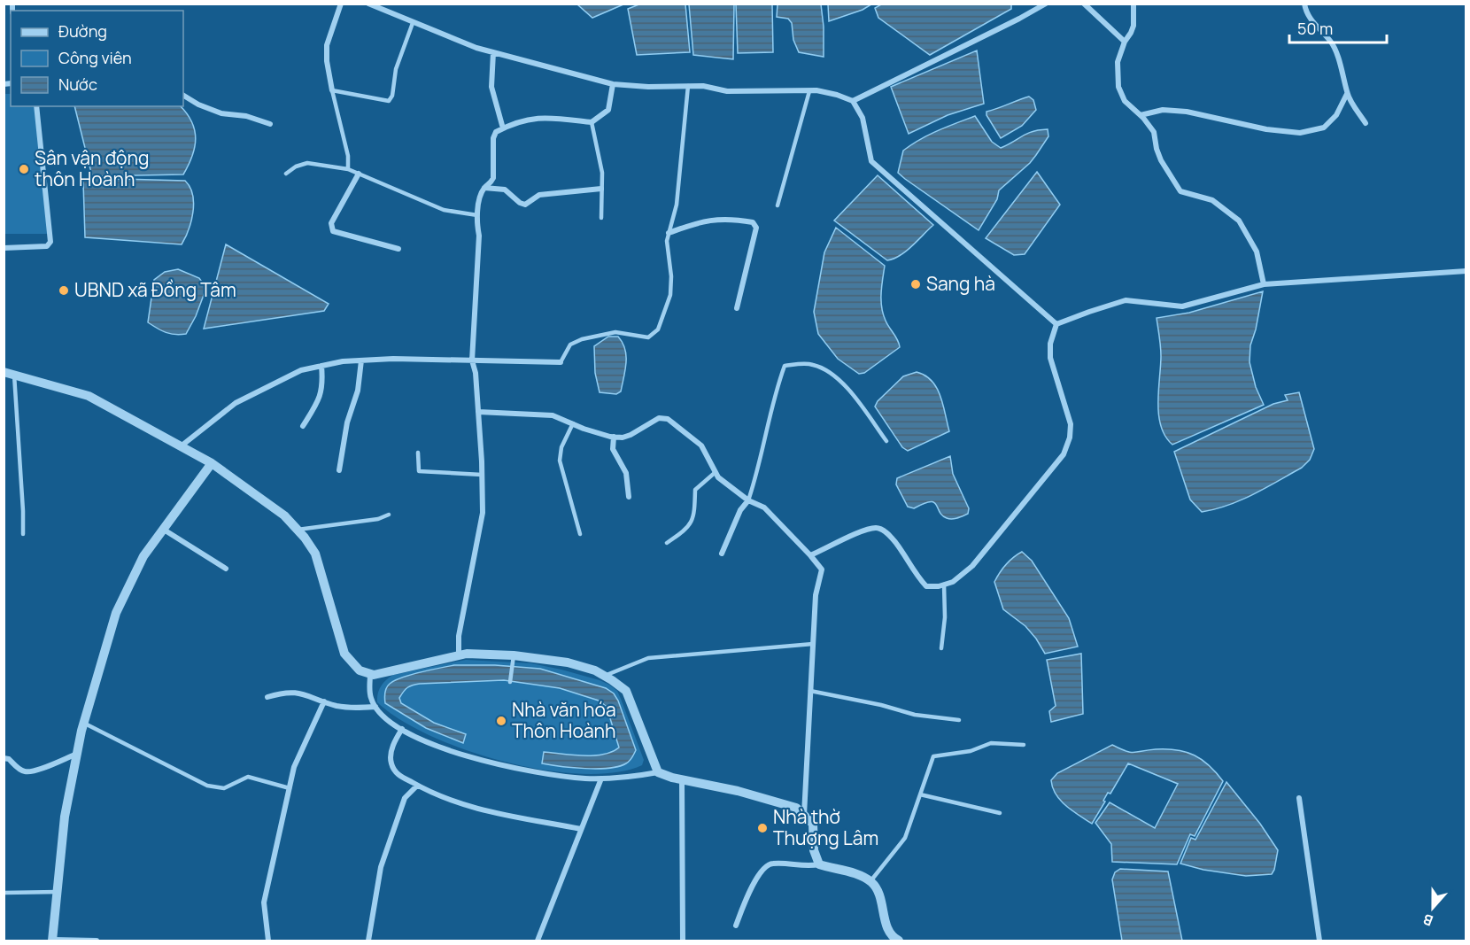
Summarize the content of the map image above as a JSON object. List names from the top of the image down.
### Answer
{
  "places": [
    "Sân vận động thôn Hoành",
    "Sang hà",
    "UBND xã Đồng Tâm",
    "Nhà văn hóa Thôn Hoành",
    "Nhà thờ Thượng Lâm"
  ],
  "legend": ["Đường", "Công viên", "Nước"],
  "scale_bar": "50 m",
  "north": "bottom"
}
